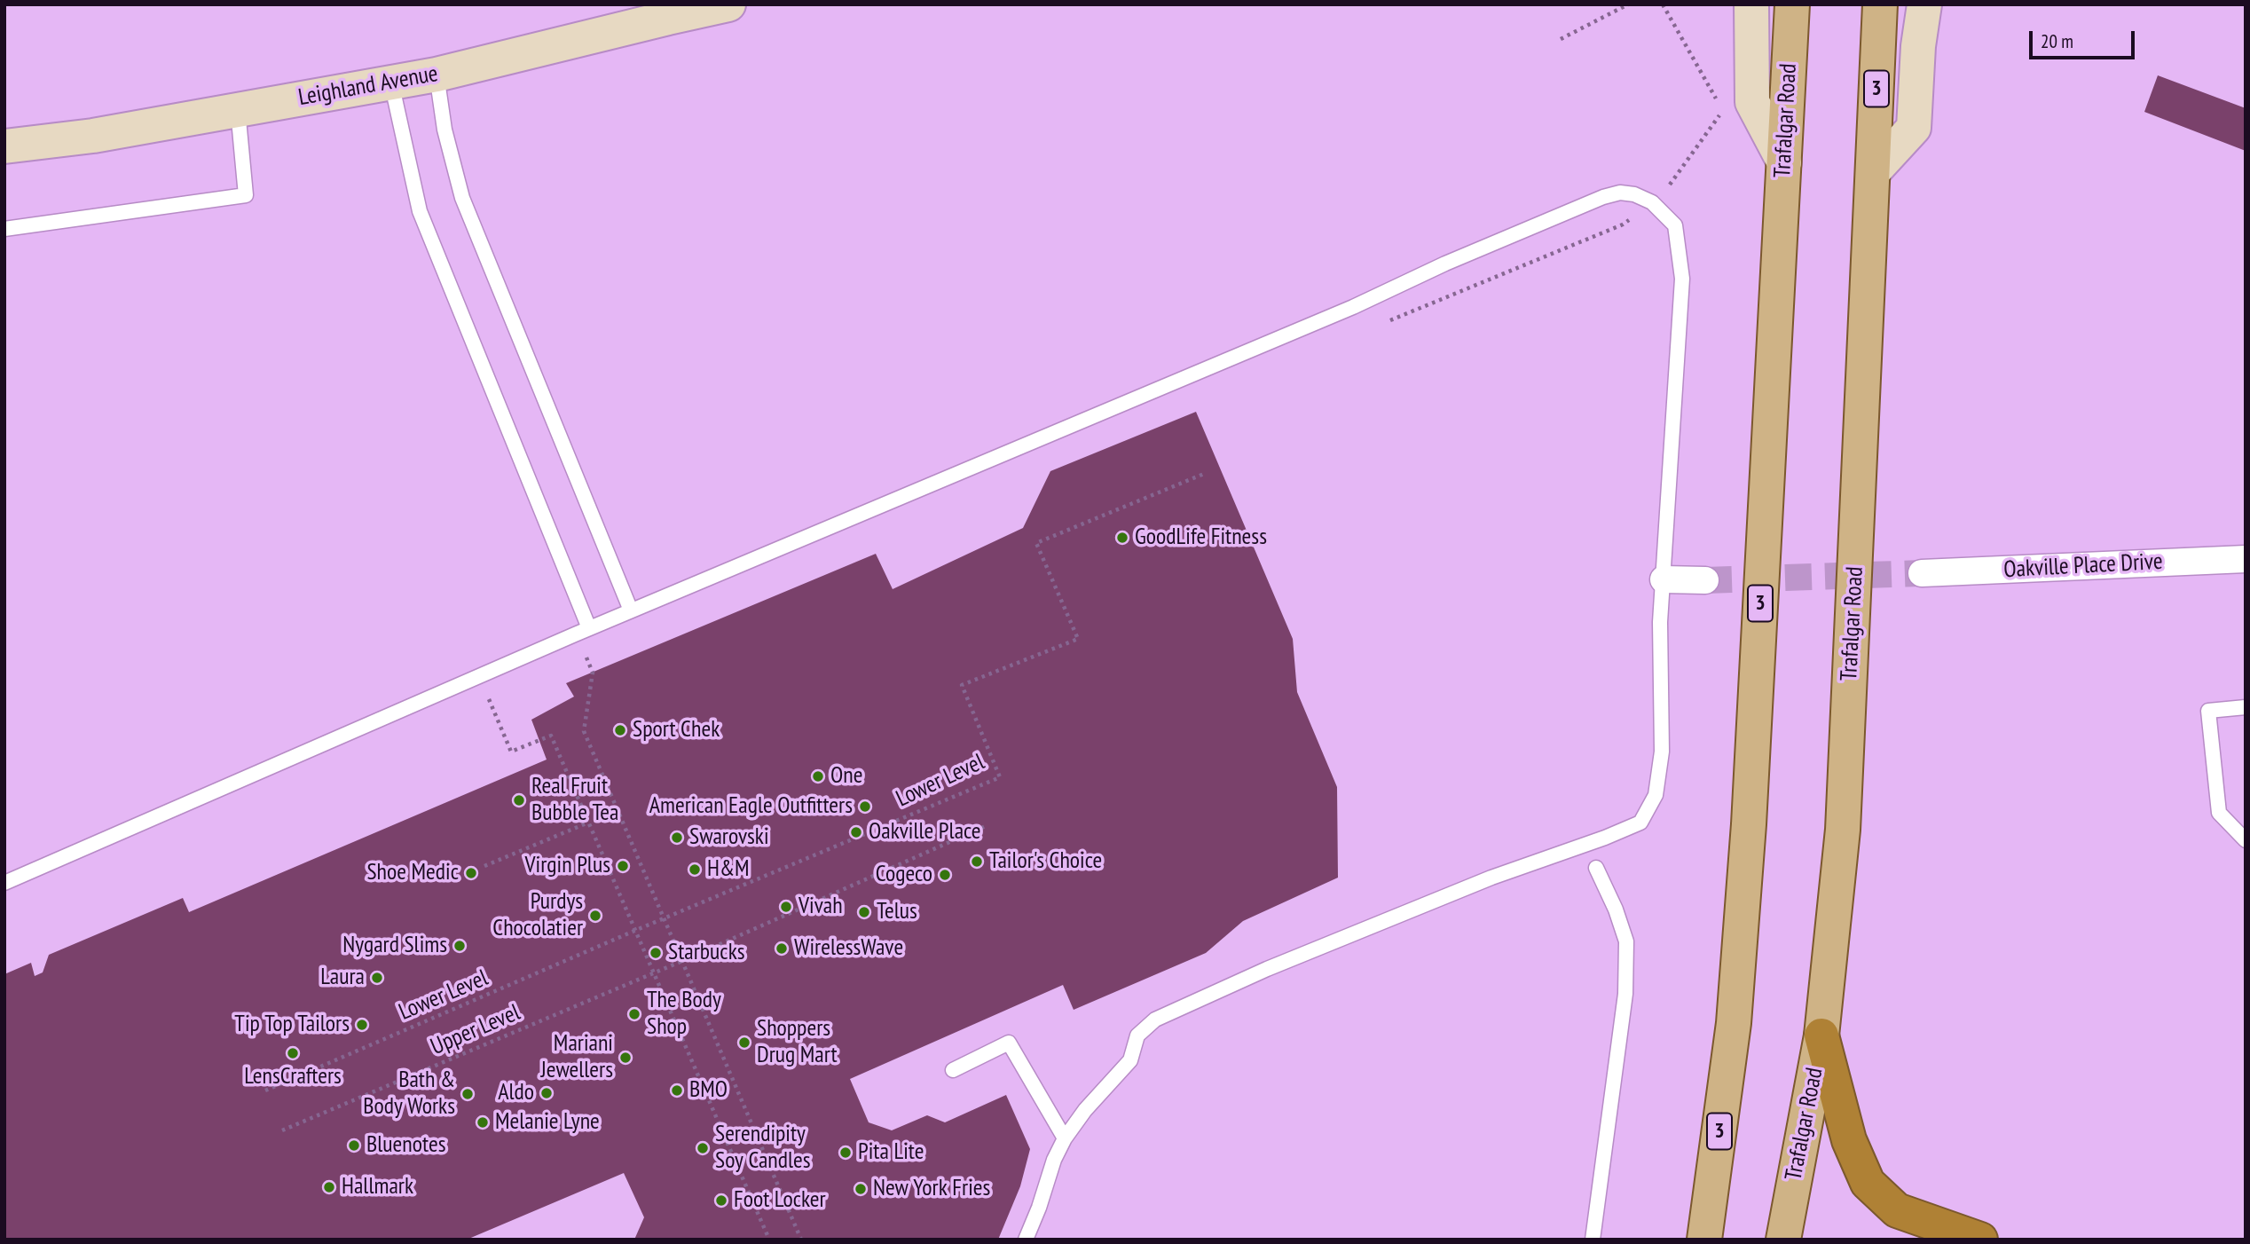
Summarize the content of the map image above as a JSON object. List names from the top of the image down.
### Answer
{
  "streets": {
    "main road": ["3", "Trafalgar Road"],
    "street": ["Leighland Avenue", "Oakville Place Drive"],
    "path": ["Lower Level", "Upper Level"]
  },
  "places": [
    "GoodLife Fitness",
    "Sport Chek",
    "One",
    "Real Fruit Bubble Tea",
    "American Eagle Outfitters",
    "Oakville Place",
    "Swarovski",
    "Tailor's Choice",
    "Virgin Plus",
    "H&M",
    "Shoe Medic",
    "Cogeco",
    "Vivah",
    "Telus",
    "Purdys Chocolatier",
    "Nygard Slims",
    "WirelessWave",
    "Starbucks",
    "Laura",
    "The Body Shop",
    "Tip Top Tailors",
    "Shoppers Drug Mart",
    "LensCrafters",
    "Mariani Jewellers",
    "BMO",
    "Aldo",
    "Bath & Body Works",
    "Melanie Lyne",
    "Bluenotes",
    "Serendipity Soy Candles",
    "Pita Lite",
    "Hallmark",
    "New York Fries",
    "Foot Locker"
  ],
  "scale_bar": "20 m"
}
